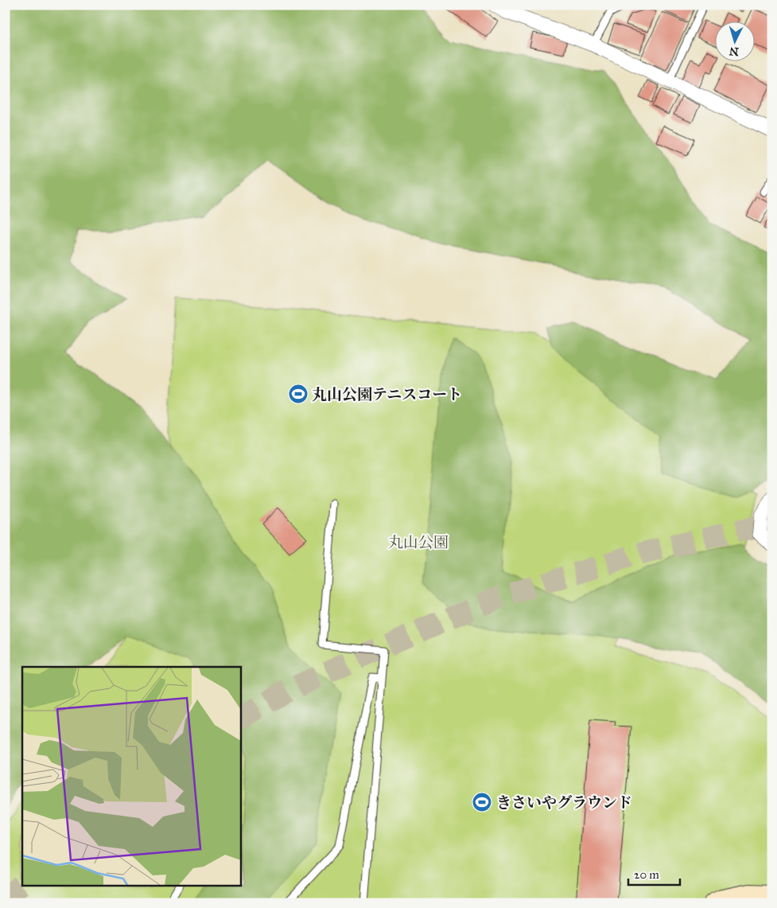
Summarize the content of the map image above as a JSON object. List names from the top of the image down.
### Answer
{
  "parks": ["丸山公園"],
  "places": {
    "sports": ["丸山公園テニスコート", "きさいやグラウンド"]
  },
  "scale_bar": "20 m",
  "north": "bottom"
}
